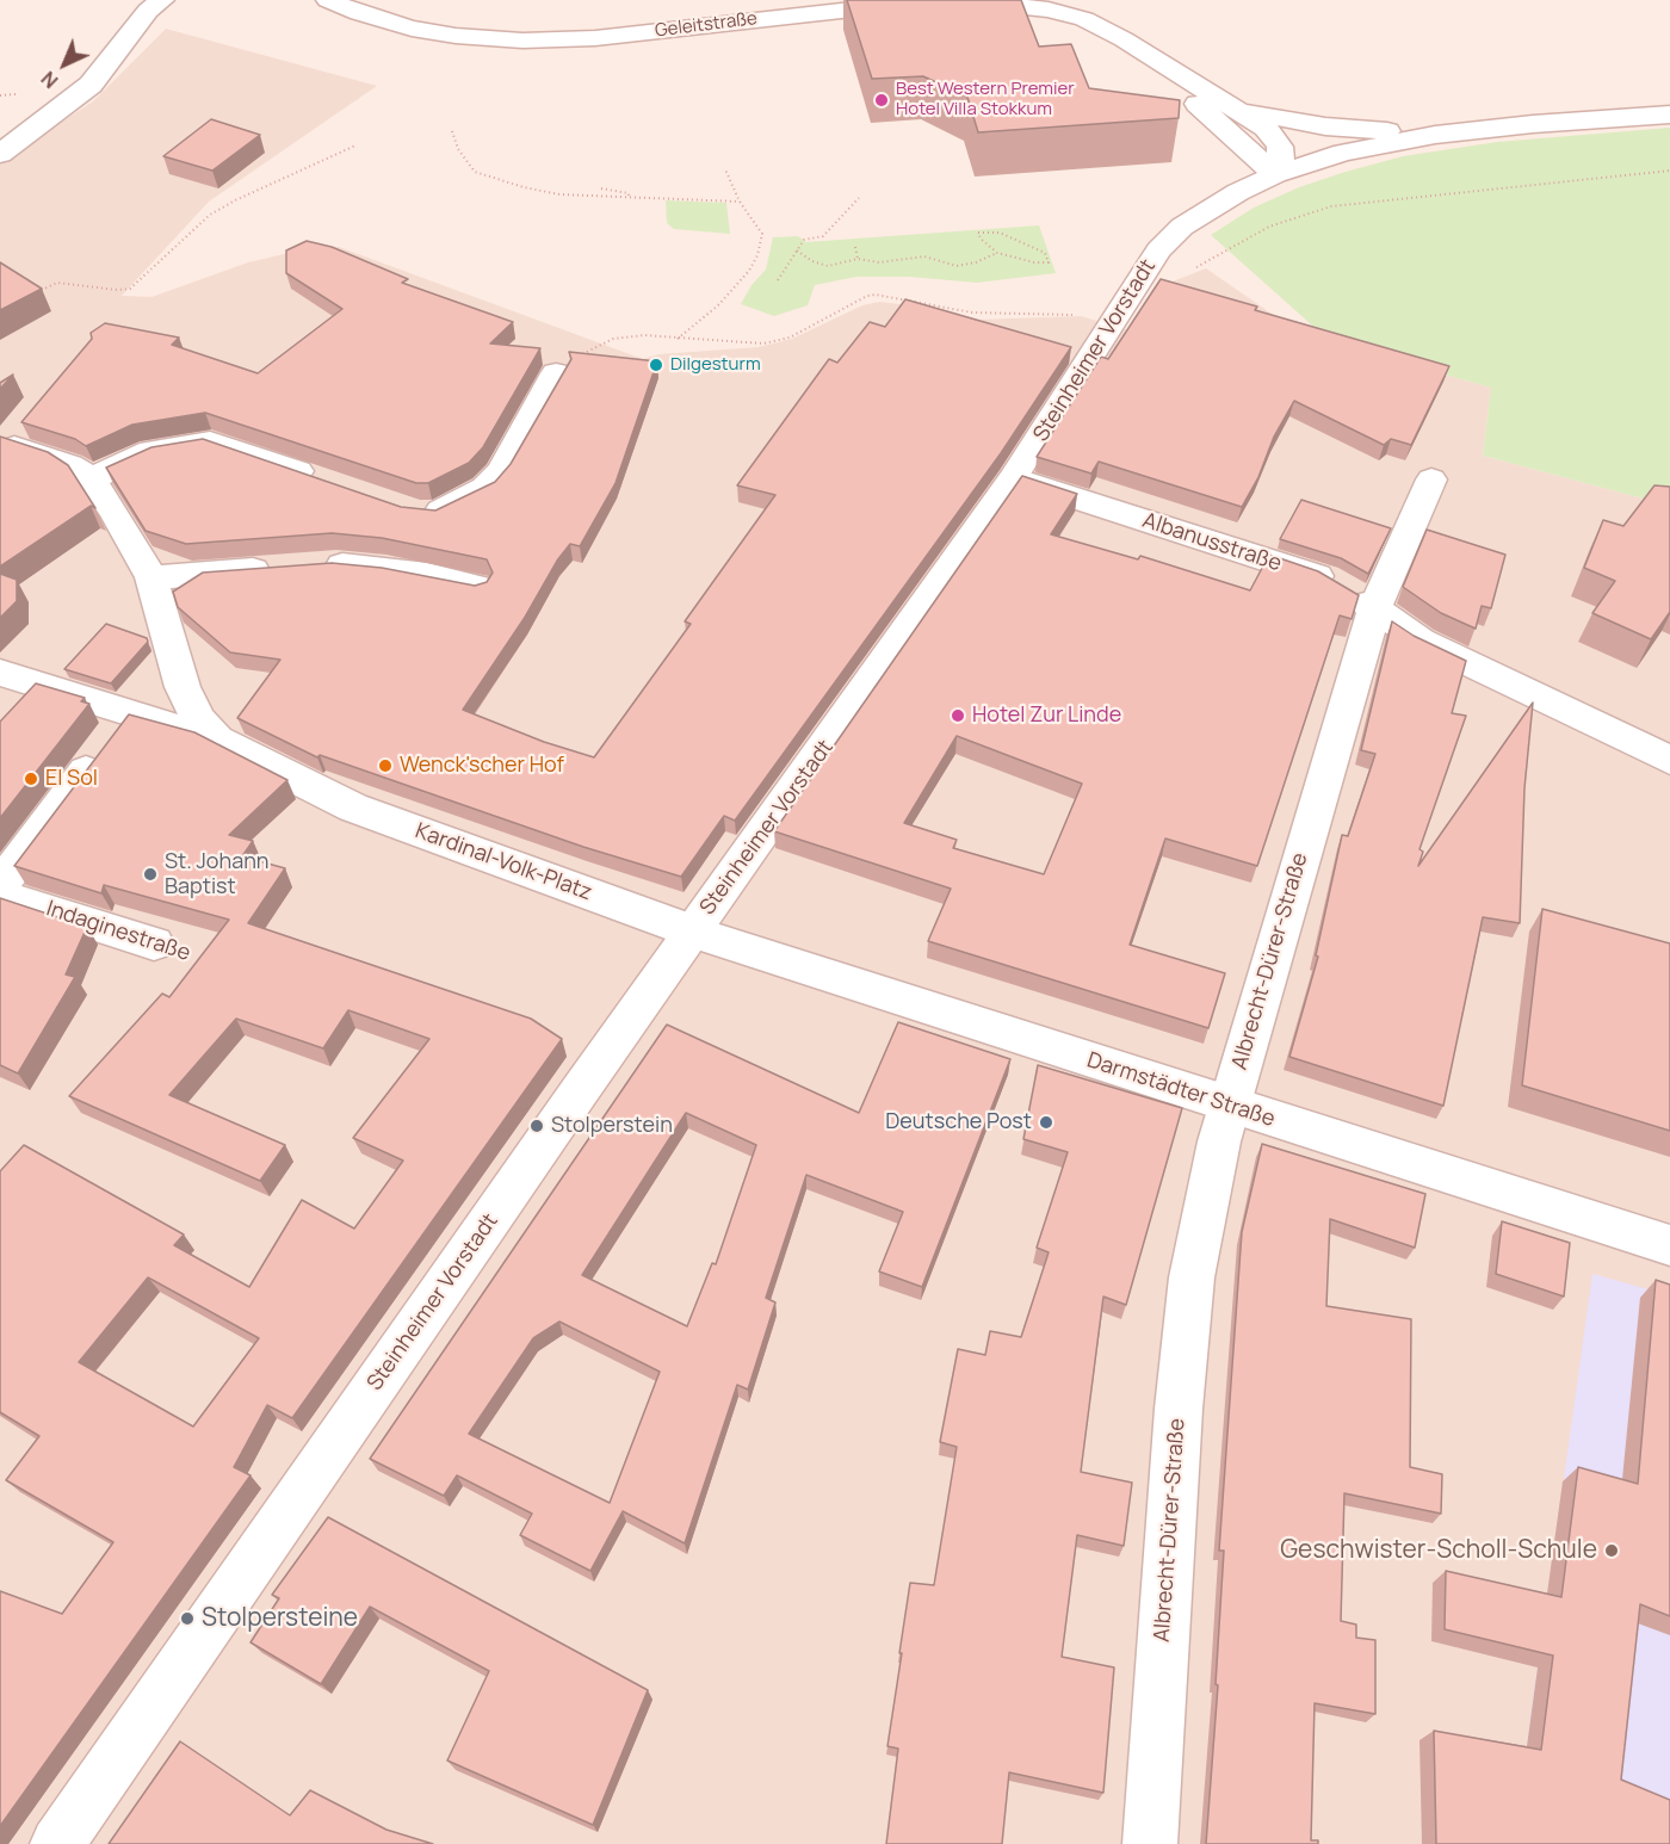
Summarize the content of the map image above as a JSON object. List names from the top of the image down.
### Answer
{
  "streets": {
    "street": [
      "Geleitstraße",
      "Steinheimer Vorstadt",
      "Albanusstraße",
      "Kardinal-Volk-Platz",
      "Indaginestraße",
      "Albrecht-Dürer-Straße",
      "Darmstädter Straße"
    ]
  },
  "crossings": [
    ["Steinheimer Vorstadt", "Albanusstraße"],
    ["Steinheimer Vorstadt", "Kardinal-Volk-Platz"],
    ["Steinheimer Vorstadt", "Darmstädter Straße"],
    ["Albanusstraße", "Albrecht-Dürer-Straße"],
    ["Kardinal-Volk-Platz", "Darmstädter Straße"],
    ["Albrecht-Dürer-Straße", "Darmstädter Straße"]
  ],
  "places": [
    "Best Western Premier Hotel Villa Stokkum",
    "Dilgesturm",
    "Hotel Zur Linde",
    "Wenck'scher Hof",
    "El Sol",
    "St. Johann Baptist",
    "Deutsche Post",
    "Stolperstein",
    "Geschwister-Scholl-Schule",
    "Stolpersteine"
  ],
  "north": "bottom left"
}
